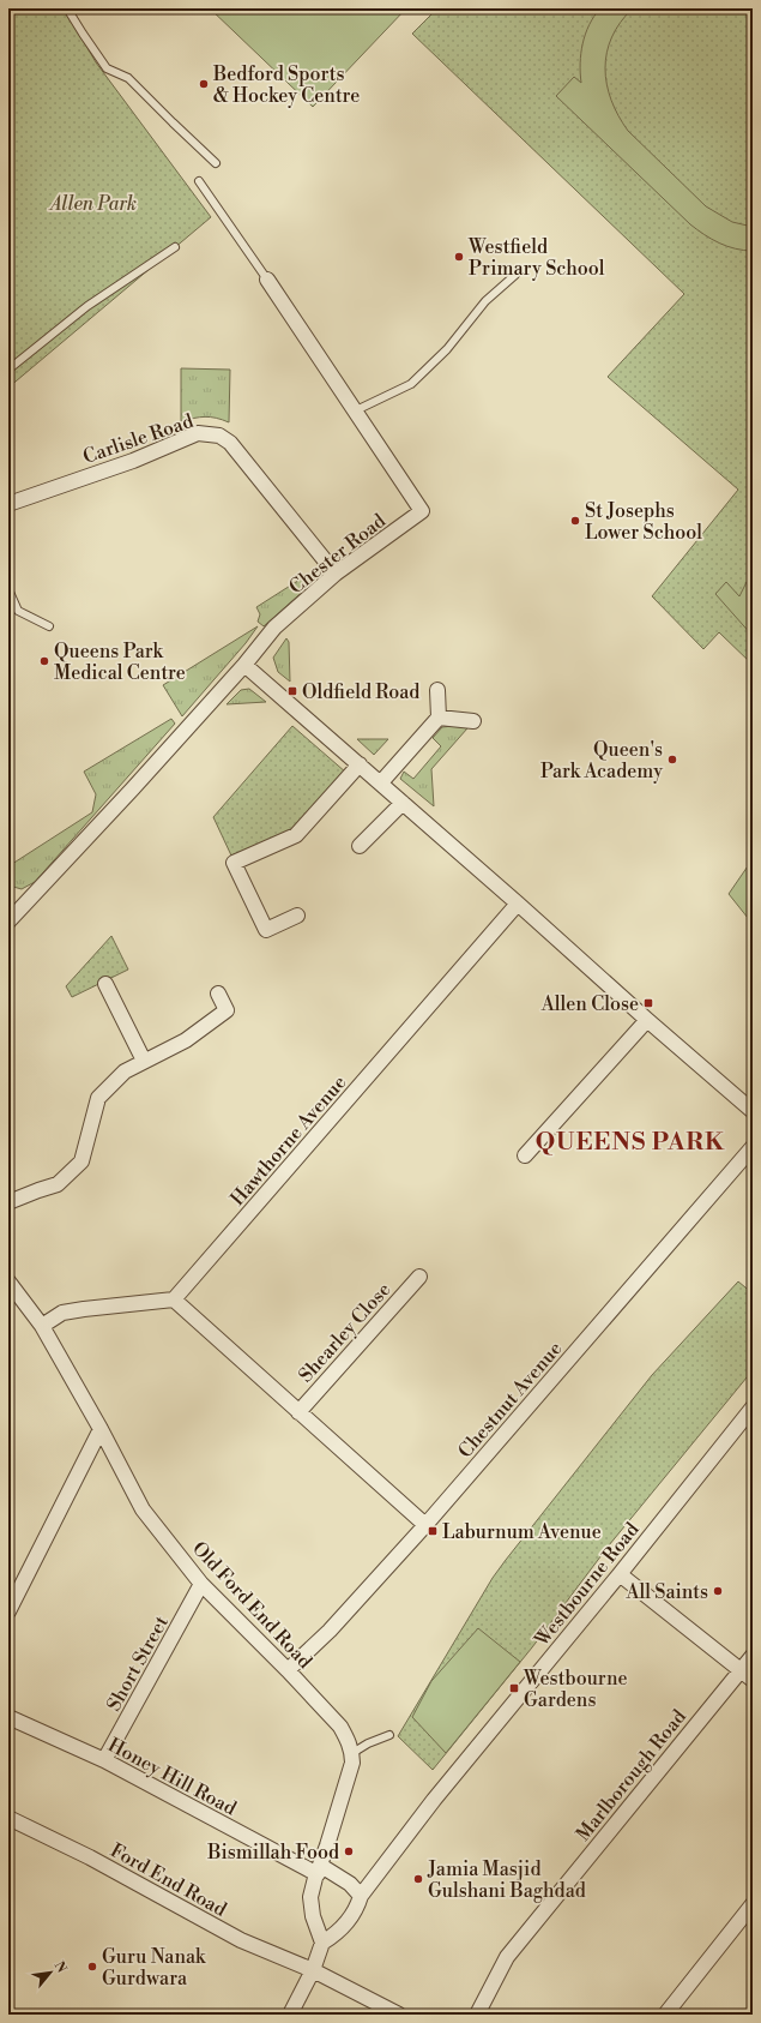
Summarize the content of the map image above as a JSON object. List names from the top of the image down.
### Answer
{
  "streets": {
    "street": [
      "Carlisle Road",
      "Chester Road",
      "Hawthorne Avenue",
      "Shearley Close",
      "Chestnut Avenue",
      "Westbourne Road",
      "Old Ford End Road",
      "Short Street",
      "Marlborough Road",
      "Honey Hill Road",
      "Ford End Road"
    ]
  },
  "crossings": [
    ["Carlisle Road", "Chester Road"],
    ["Chestnut Avenue", "Old Ford End Road"],
    ["Old Ford End Road", "Short Street"],
    ["Short Street", "Honey Hill Road"]
  ],
  "districts": ["QUEENS PARK"],
  "parks": ["Allen Park"],
  "places": {
    "other": [
      "Bedford Sports & Hockey Centre",
      "Westfield Primary School",
      "St Josephs Lower School",
      "Queens Park Medical Centre",
      "Queen's Park Academy",
      "All Saints",
      "Bismillah Food",
      "Jamia Masjid Gulshani Baghdad",
      "Guru Nanak Gurdwara"
    ],
    "transit": [
      "Oldfield Road",
      "Allen Close",
      "Laburnum Avenue",
      "Westbourne Gardens"
    ]
  },
  "north": "top right"
}
